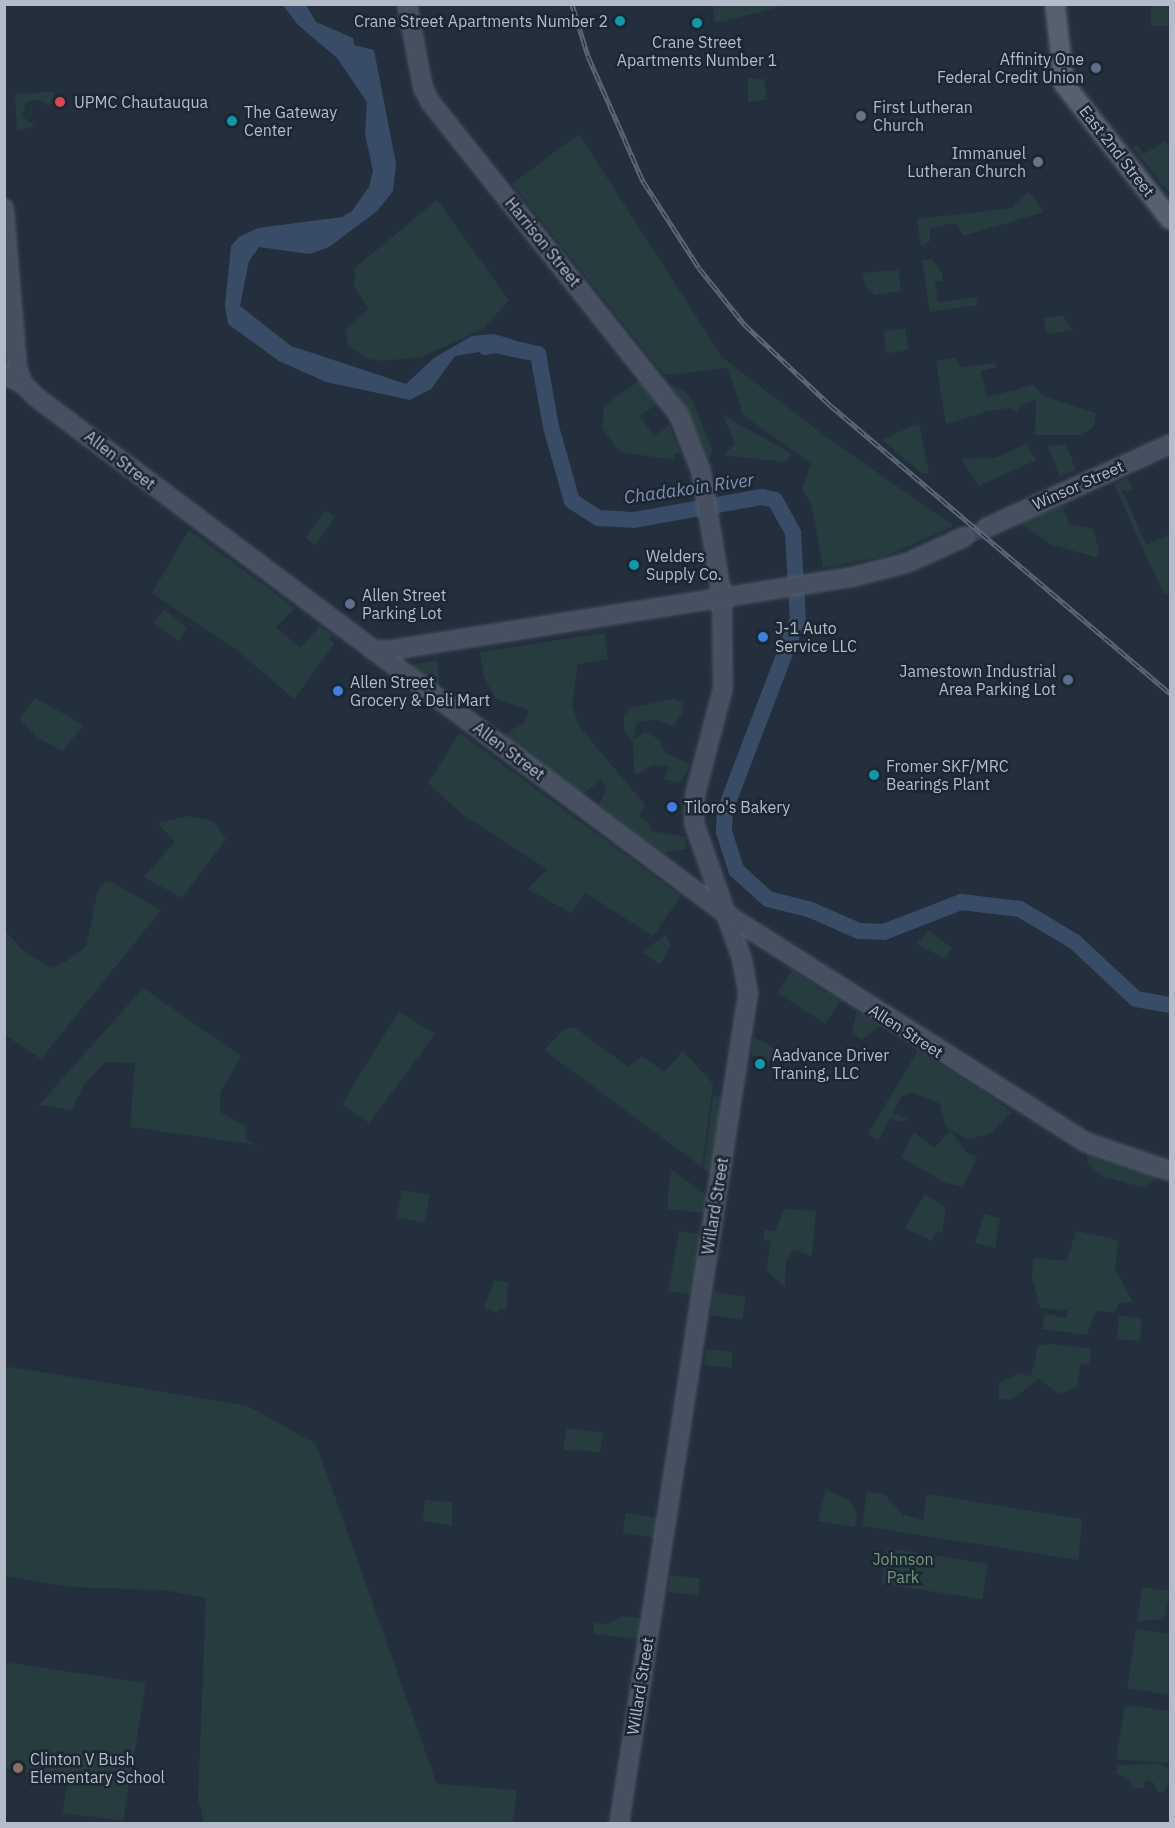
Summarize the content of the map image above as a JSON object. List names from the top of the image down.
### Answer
{
  "streets": {
    "main road": ["East 2nd Street"],
    "street": [
      "Harrison Street",
      "Allen Street",
      "Winsor Street",
      "Willard Street"
    ]
  },
  "crossings": [
    ["Harrison Street", "Willard Street"],
    ["Allen Street", "Willard Street"]
  ],
  "water": ["Chadakoin River"],
  "parks": ["Johnson Park"],
  "places": [
    "Crane Street Apartments Number 2",
    "Crane Street Apartments Number 1",
    "Affinity One Federal Credit Union",
    "UPMC Chautauqua",
    "First Lutheran Church",
    "The Gateway Center",
    "Immanuel Lutheran Church",
    "Welders Supply Co.",
    "Allen Street Parking Lot",
    "J-1 Auto Service LLC",
    "Jamestown Industrial Area Parking Lot",
    "Allen Street Grocery & Deli Mart",
    "Fromer SKF/MRC Bearings Plant",
    "Tiloro's Bakery",
    "Aadvance Driver Traning, LLC",
    "Clinton V Bush Elementary School"
  ]
}
